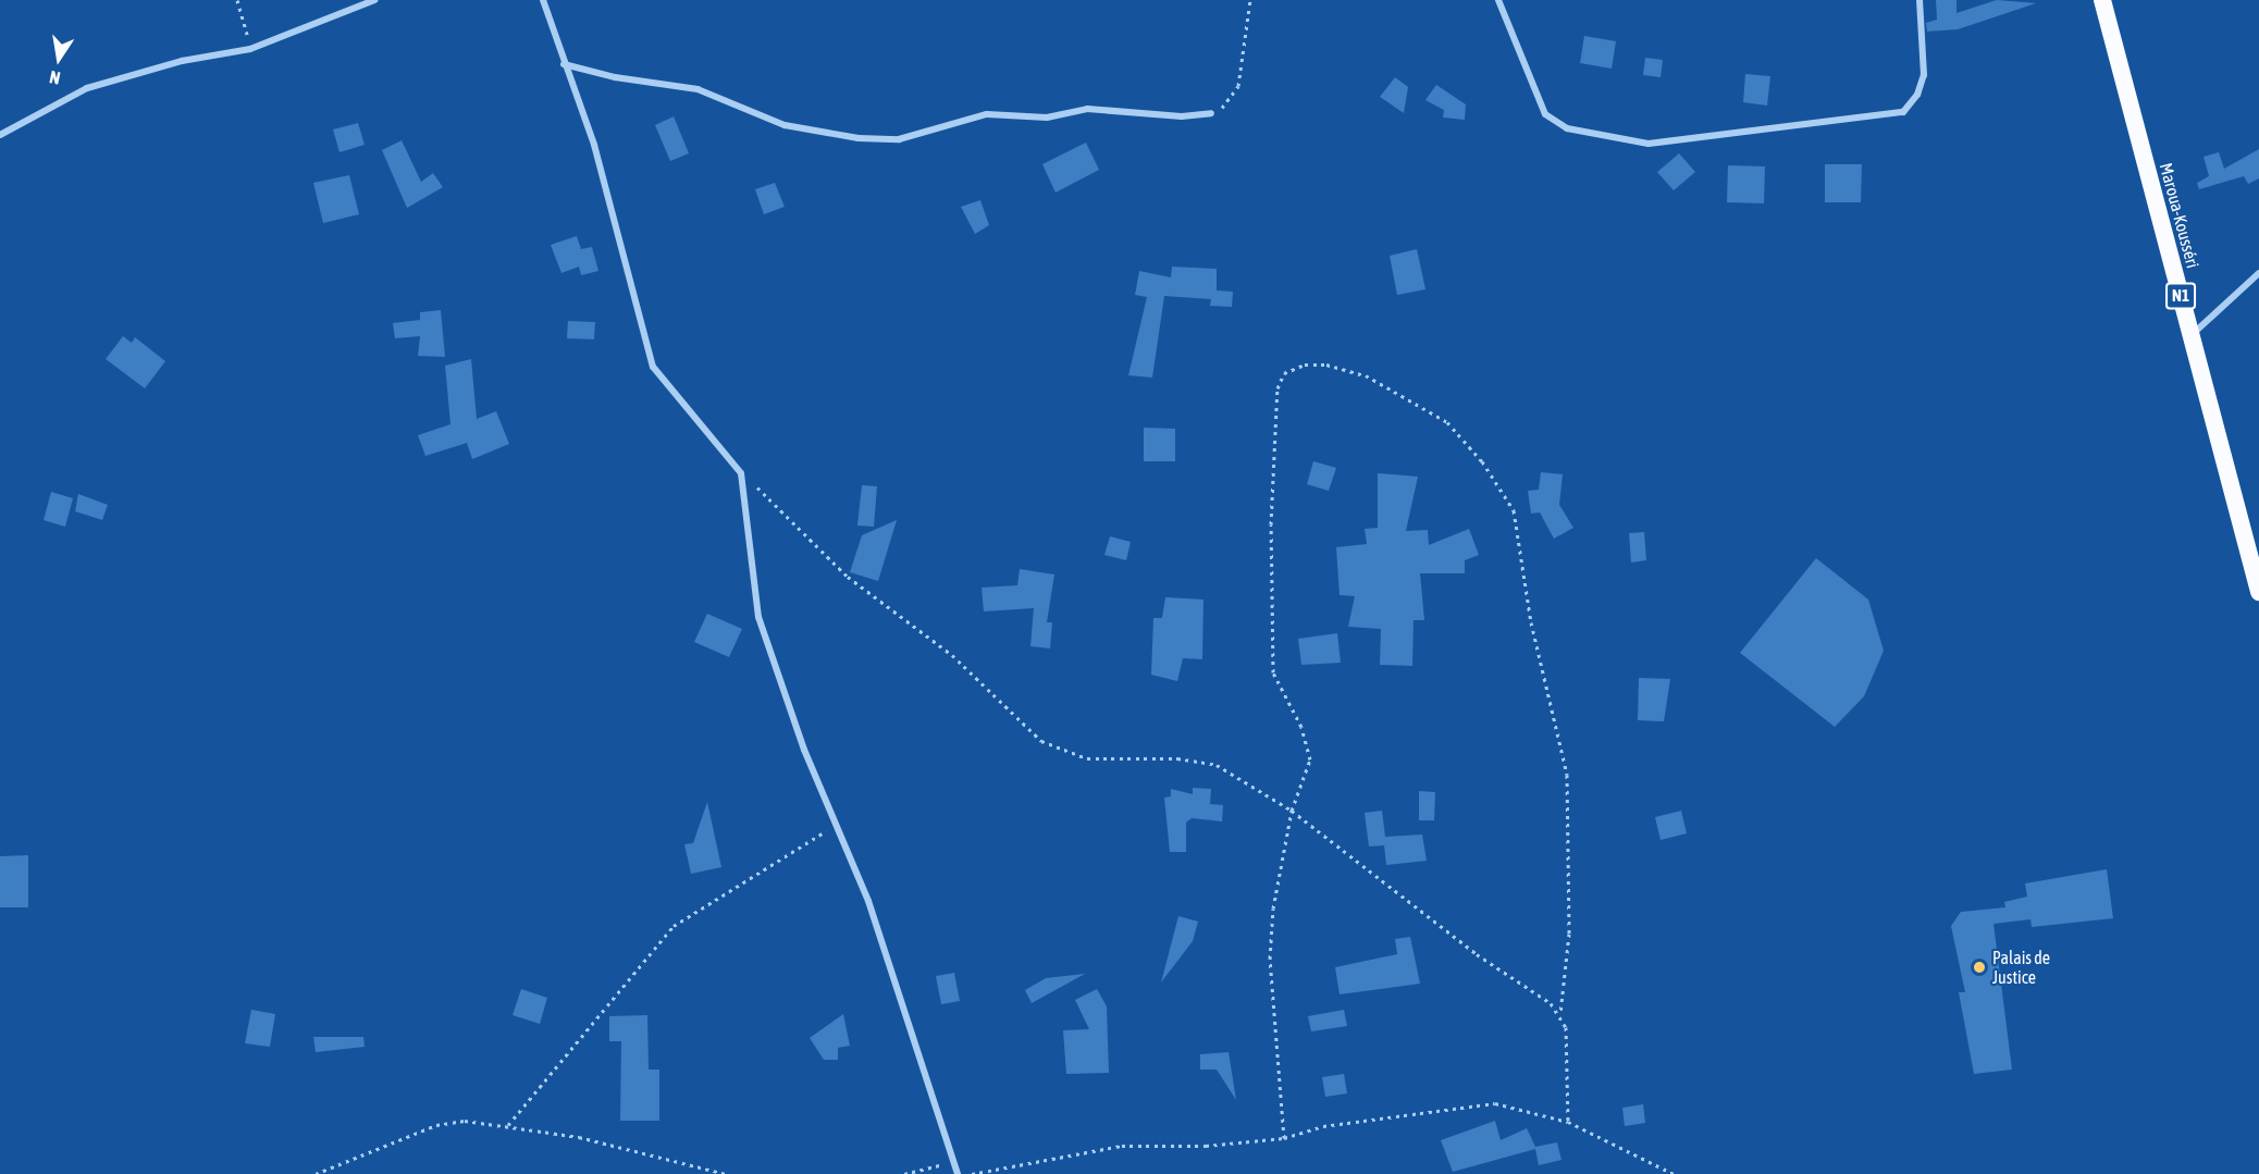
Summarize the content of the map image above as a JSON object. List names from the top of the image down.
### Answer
{
  "streets": {
    "highway": ["Maroua-Kousséri", "N1"]
  },
  "places": ["Palais de Justice"],
  "north": "bottom"
}
